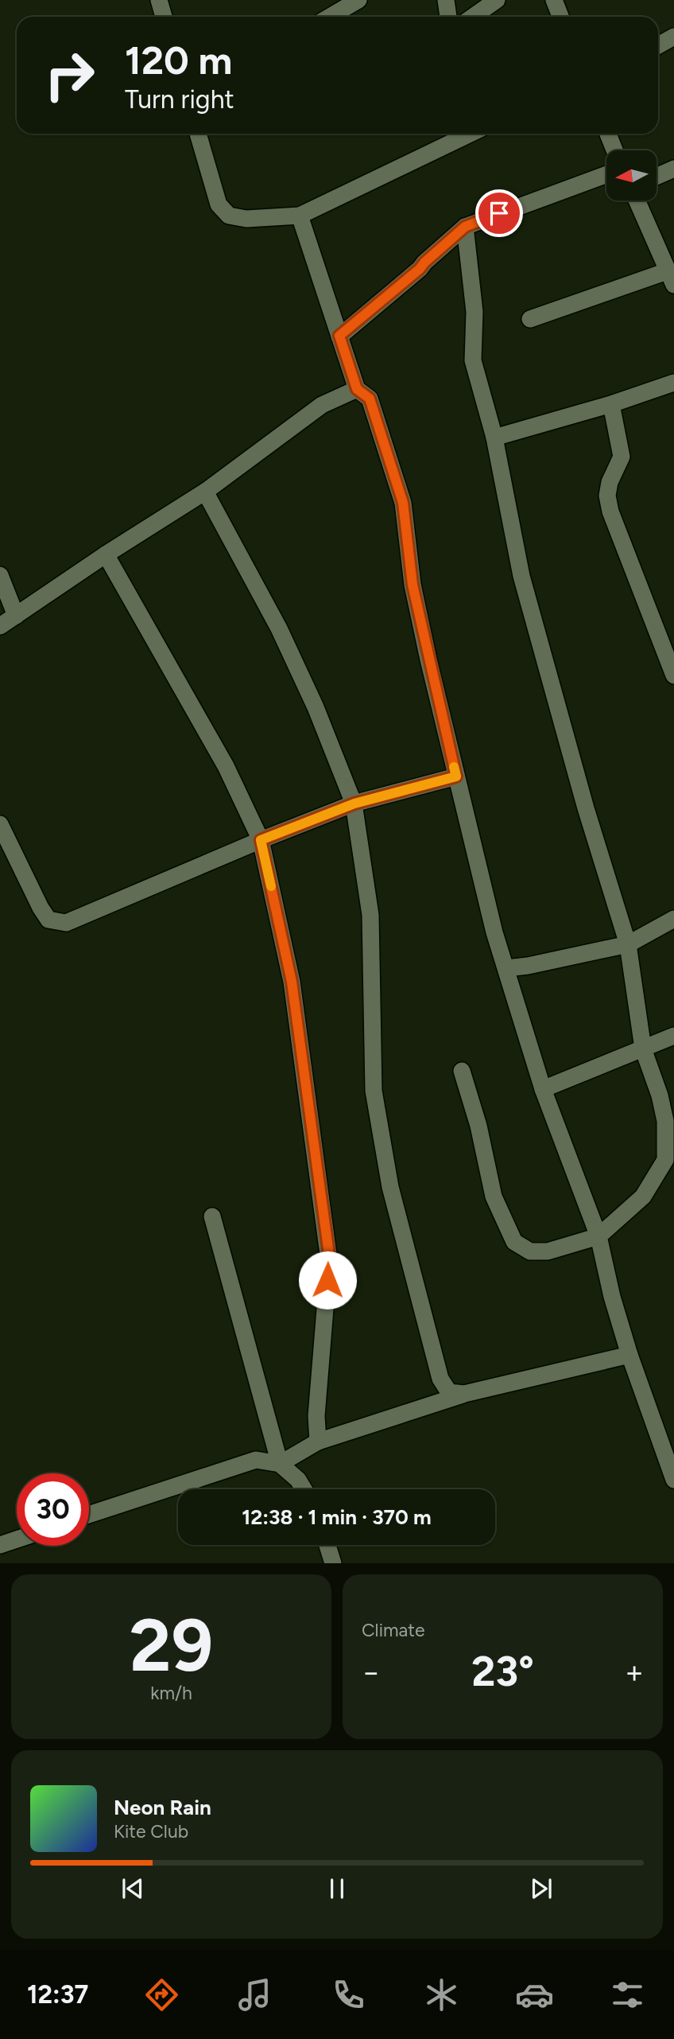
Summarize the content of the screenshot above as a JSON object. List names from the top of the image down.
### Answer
{
  "north": "left",
  "page": {
    "turn": ["120 m", "Turn right"],
    "limit": "30",
    "trip": "12:38 · 1 min · 370 m",
    "tile": [
      ["29", "km/h"],
      "Climate"
    ],
    "heat": ["−", "23°", "+"],
    "song": ["Neon Rain", "Kite Club"],
    "tabs": "12:37"
  }
}
